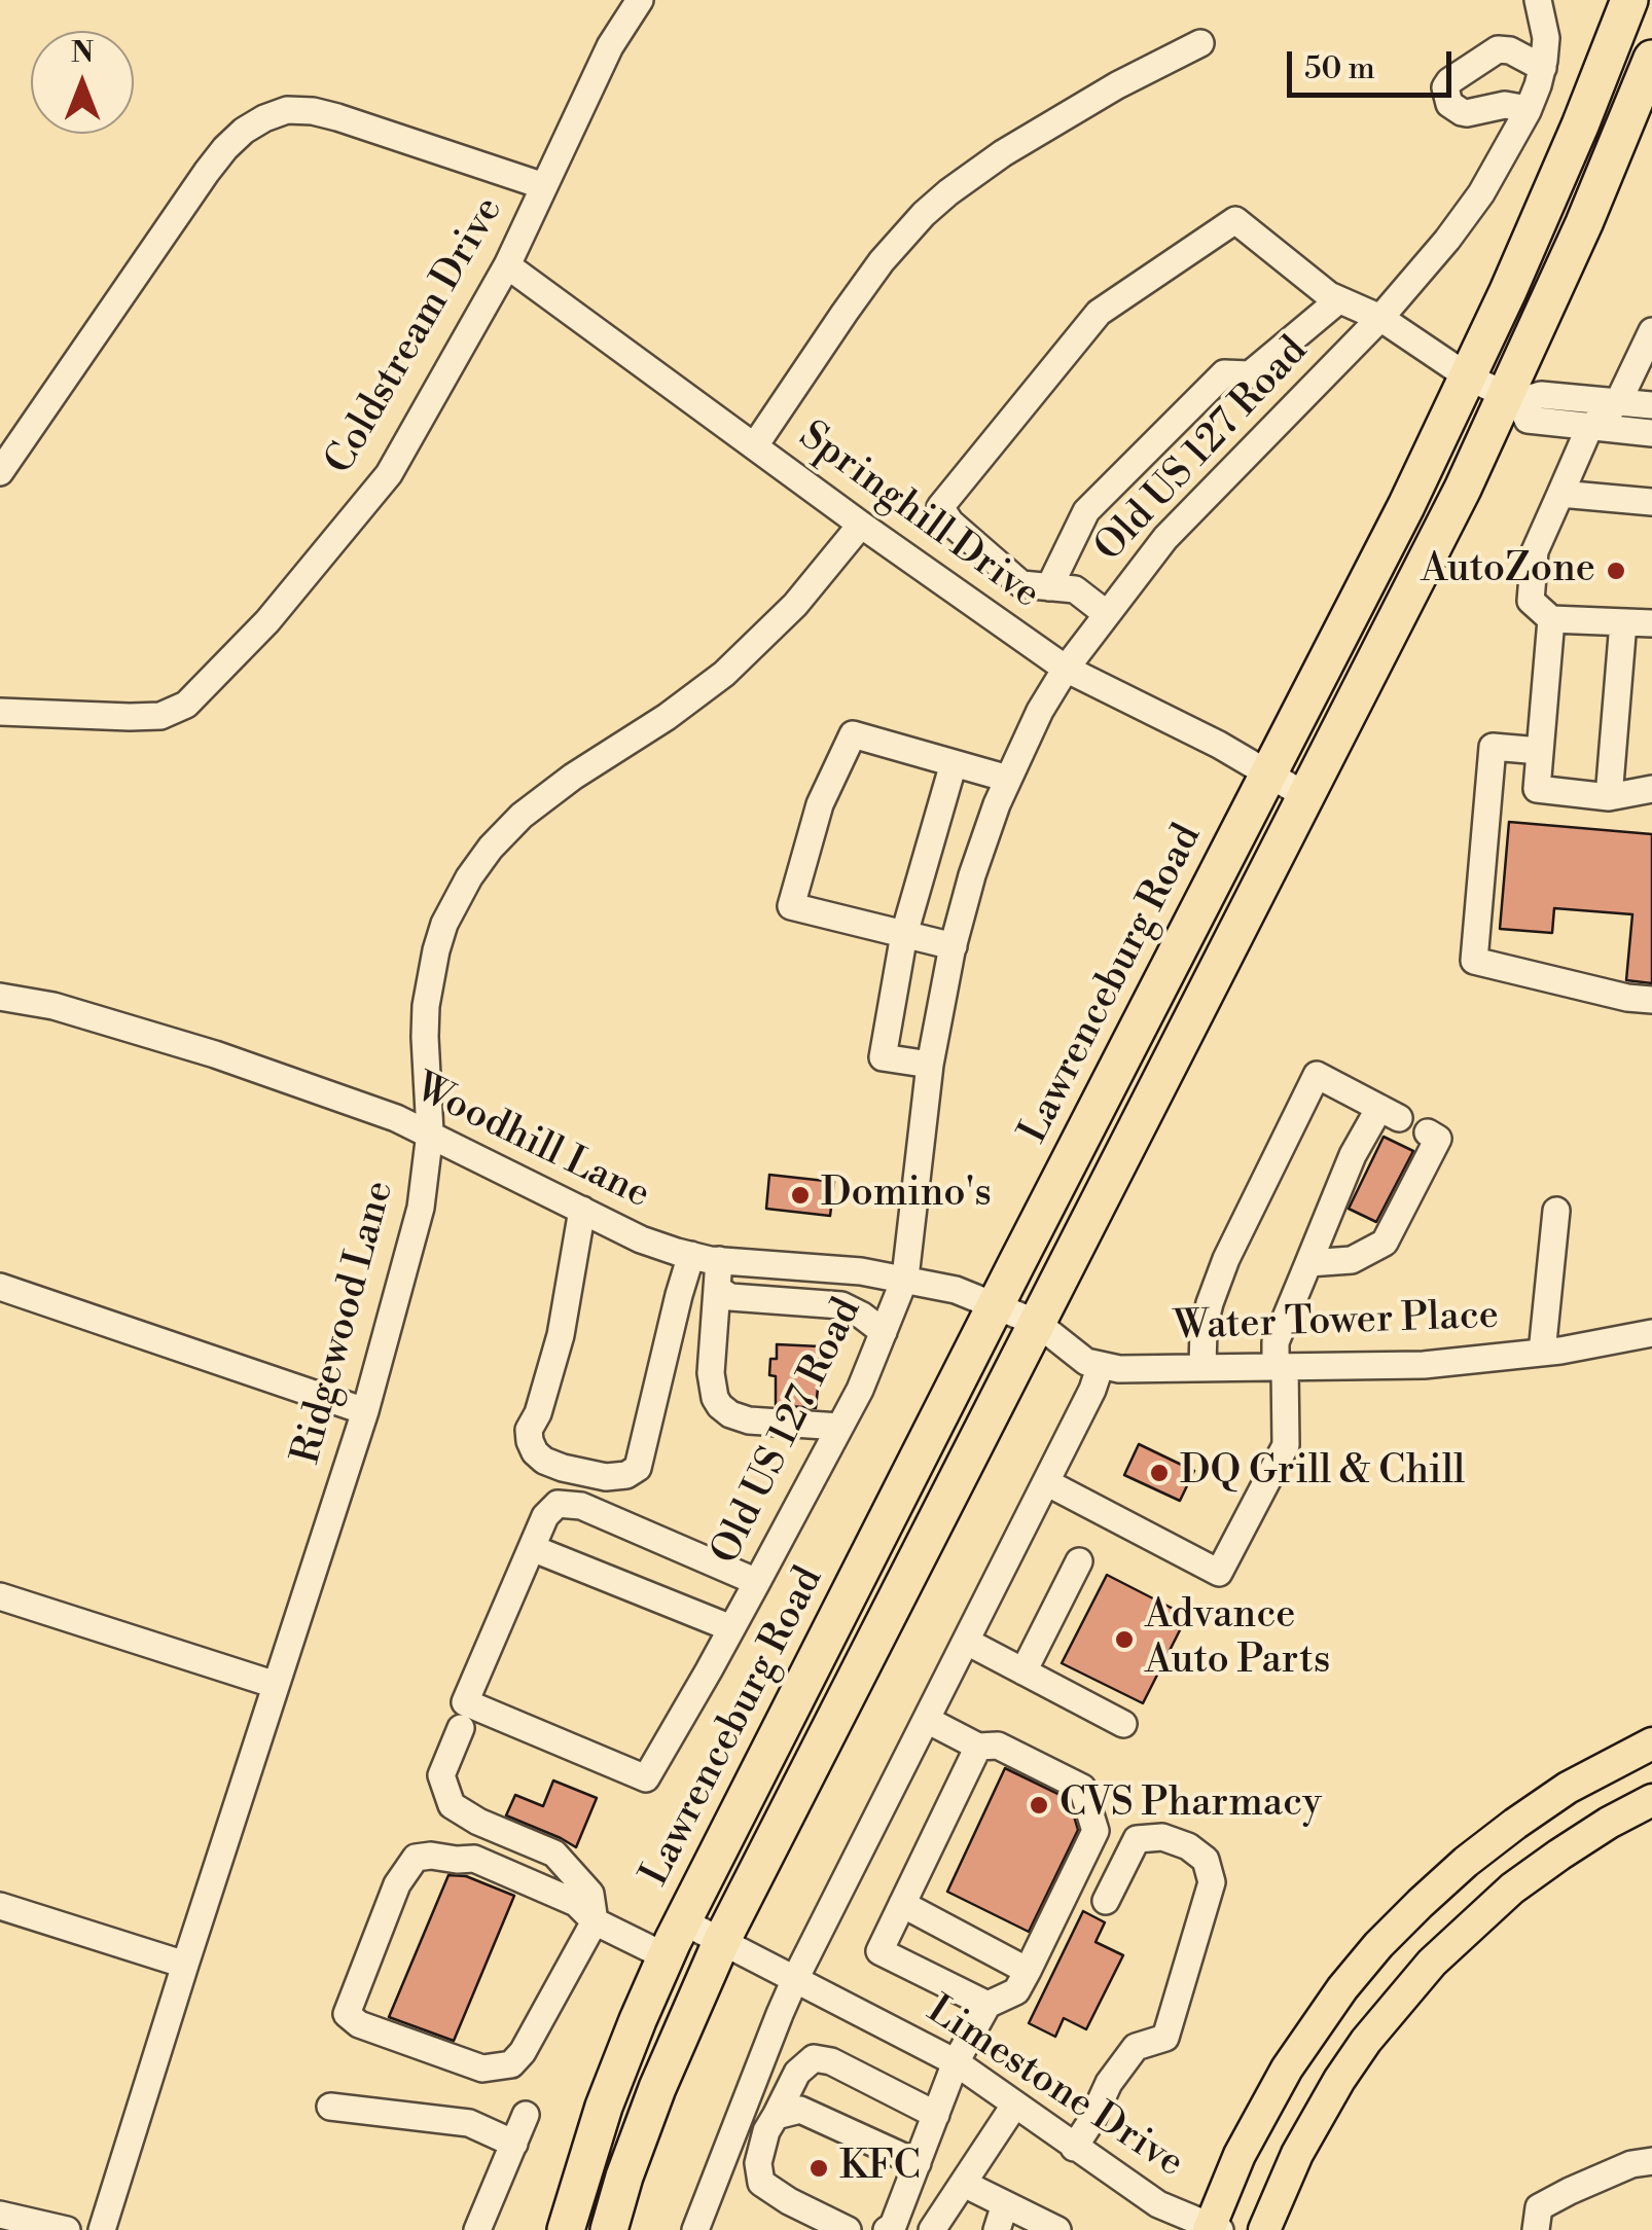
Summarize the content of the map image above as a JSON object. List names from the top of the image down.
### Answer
{
  "streets": {
    "highway": ["Lawrenceburg Road"],
    "street": [
      "Coldstream Drive",
      "Old US 127 Road",
      "Springhill Drive",
      "Woodhill Lane",
      "Ridgewood Lane",
      "Water Tower Place",
      "Limestone Drive"
    ]
  },
  "crossings": [
    ["Coldstream Drive", "Springhill Drive"],
    ["Old US 127 Road", "Springhill Drive"],
    ["Old US 127 Road", "Woodhill Lane"],
    ["Springhill Drive", "Lawrenceburg Road"],
    ["Springhill Drive", "Ridgewood Lane"],
    ["Lawrenceburg Road", "Woodhill Lane"],
    ["Lawrenceburg Road", "Limestone Drive"],
    ["Woodhill Lane", "Ridgewood Lane"],
    ["Woodhill Lane", "Water Tower Place"]
  ],
  "places": [
    "AutoZone",
    "Domino's",
    "DQ Grill & Chill",
    "Advance Auto Parts",
    "CVS Pharmacy",
    "KFC"
  ],
  "scale_bar": "50 m",
  "north": "top"
}
